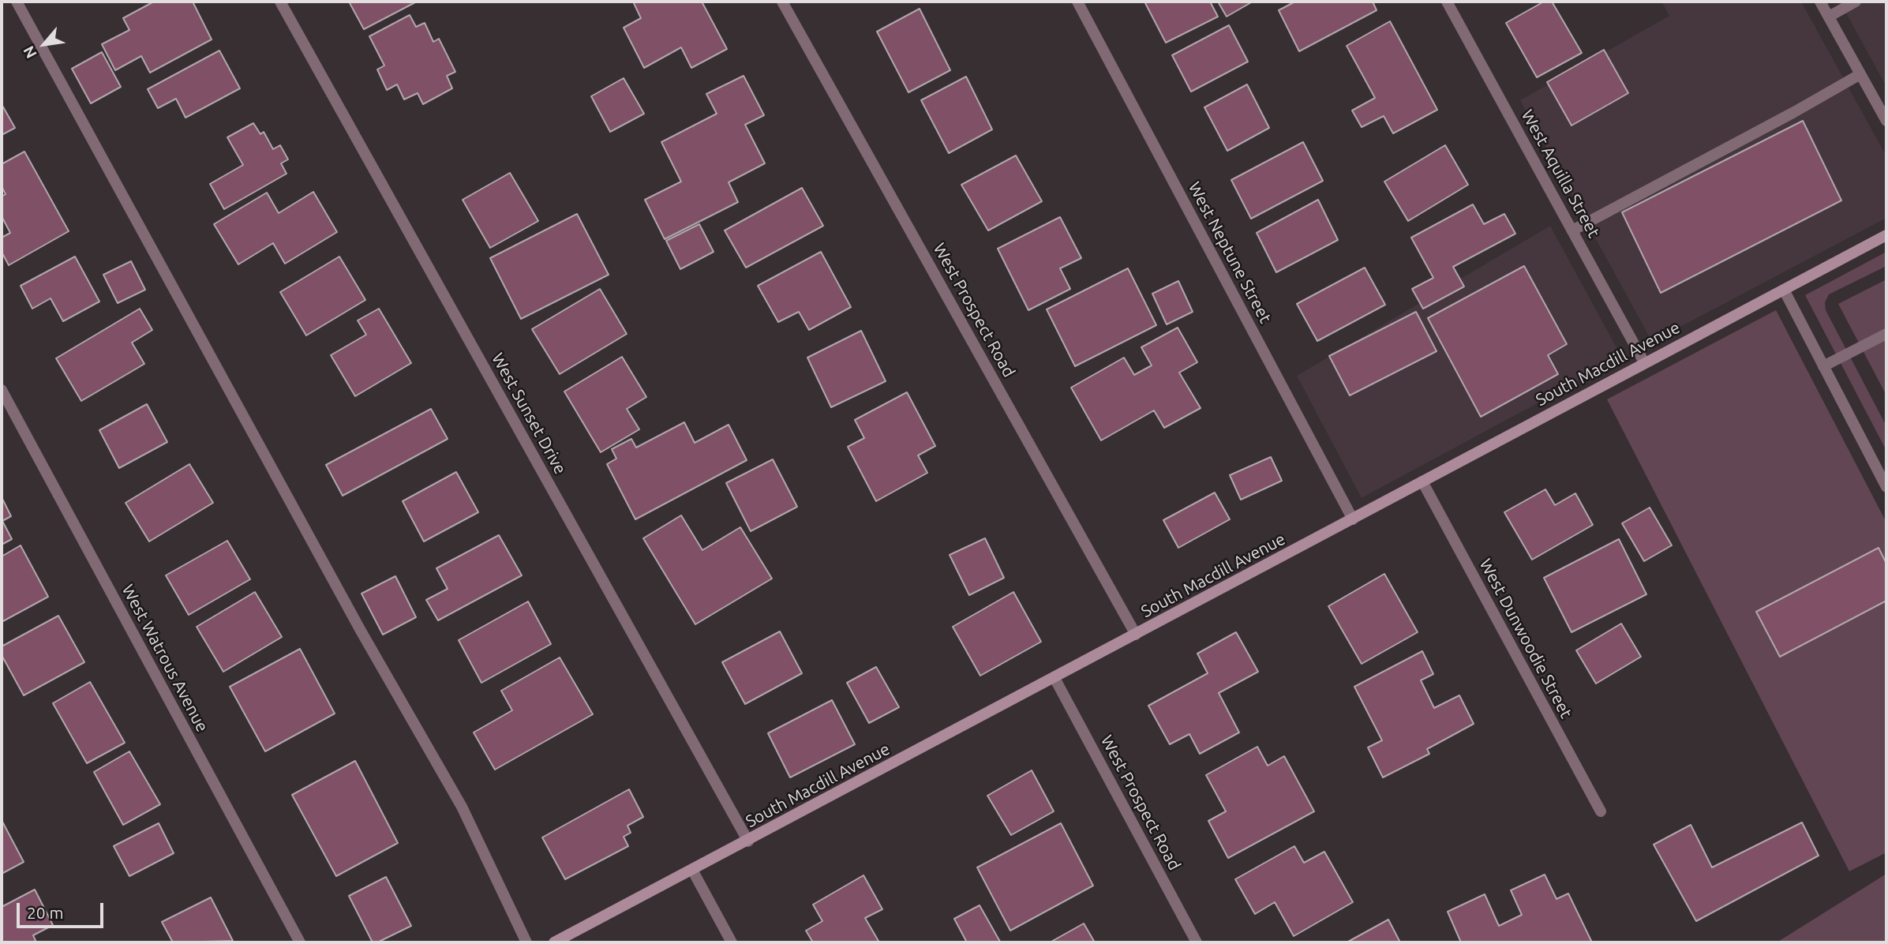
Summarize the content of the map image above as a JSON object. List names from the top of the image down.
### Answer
{
  "streets": {
    "street": [
      "West Aquilla Street",
      "West Neptune Street",
      "West Prospect Road",
      "South Macdill Avenue",
      "West Sunset Drive",
      "West Dunwoodie Street",
      "West Watrous Avenue"
    ]
  },
  "crossings": [
    ["West Aquilla Street", "South Macdill Avenue"],
    ["West Neptune Street", "South Macdill Avenue"],
    ["West Prospect Road", "South Macdill Avenue"],
    ["South Macdill Avenue", "West Sunset Drive"],
    ["South Macdill Avenue", "West Dunwoodie Street"]
  ],
  "scale_bar": "20 m",
  "north": "bottom left"
}
